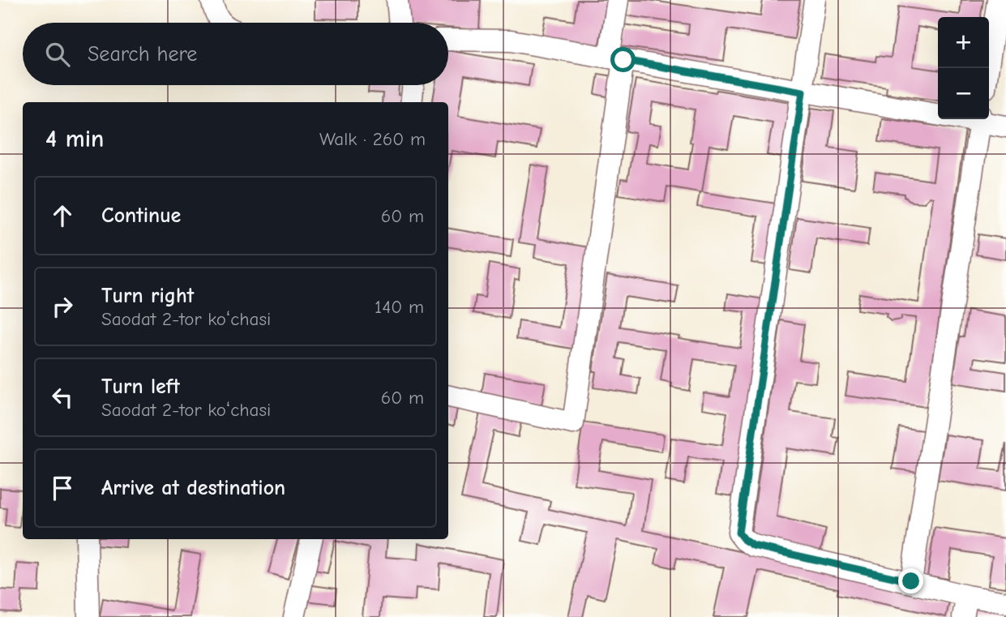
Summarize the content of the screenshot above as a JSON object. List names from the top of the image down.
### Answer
{
  "page": {
    "map_buttons": ["+", "−"],
    "search": "Search here",
    "heading": ["4 min", "Walk · 260 m"],
    "list": [
      ["Continue", "60 m"],
      ["Turn right", "Saodat 2-tor koʻchasi", "140 m"],
      ["Turn left", "Saodat 2-tor koʻchasi", "60 m"],
      "Arrive at destination"
    ]
  }
}
